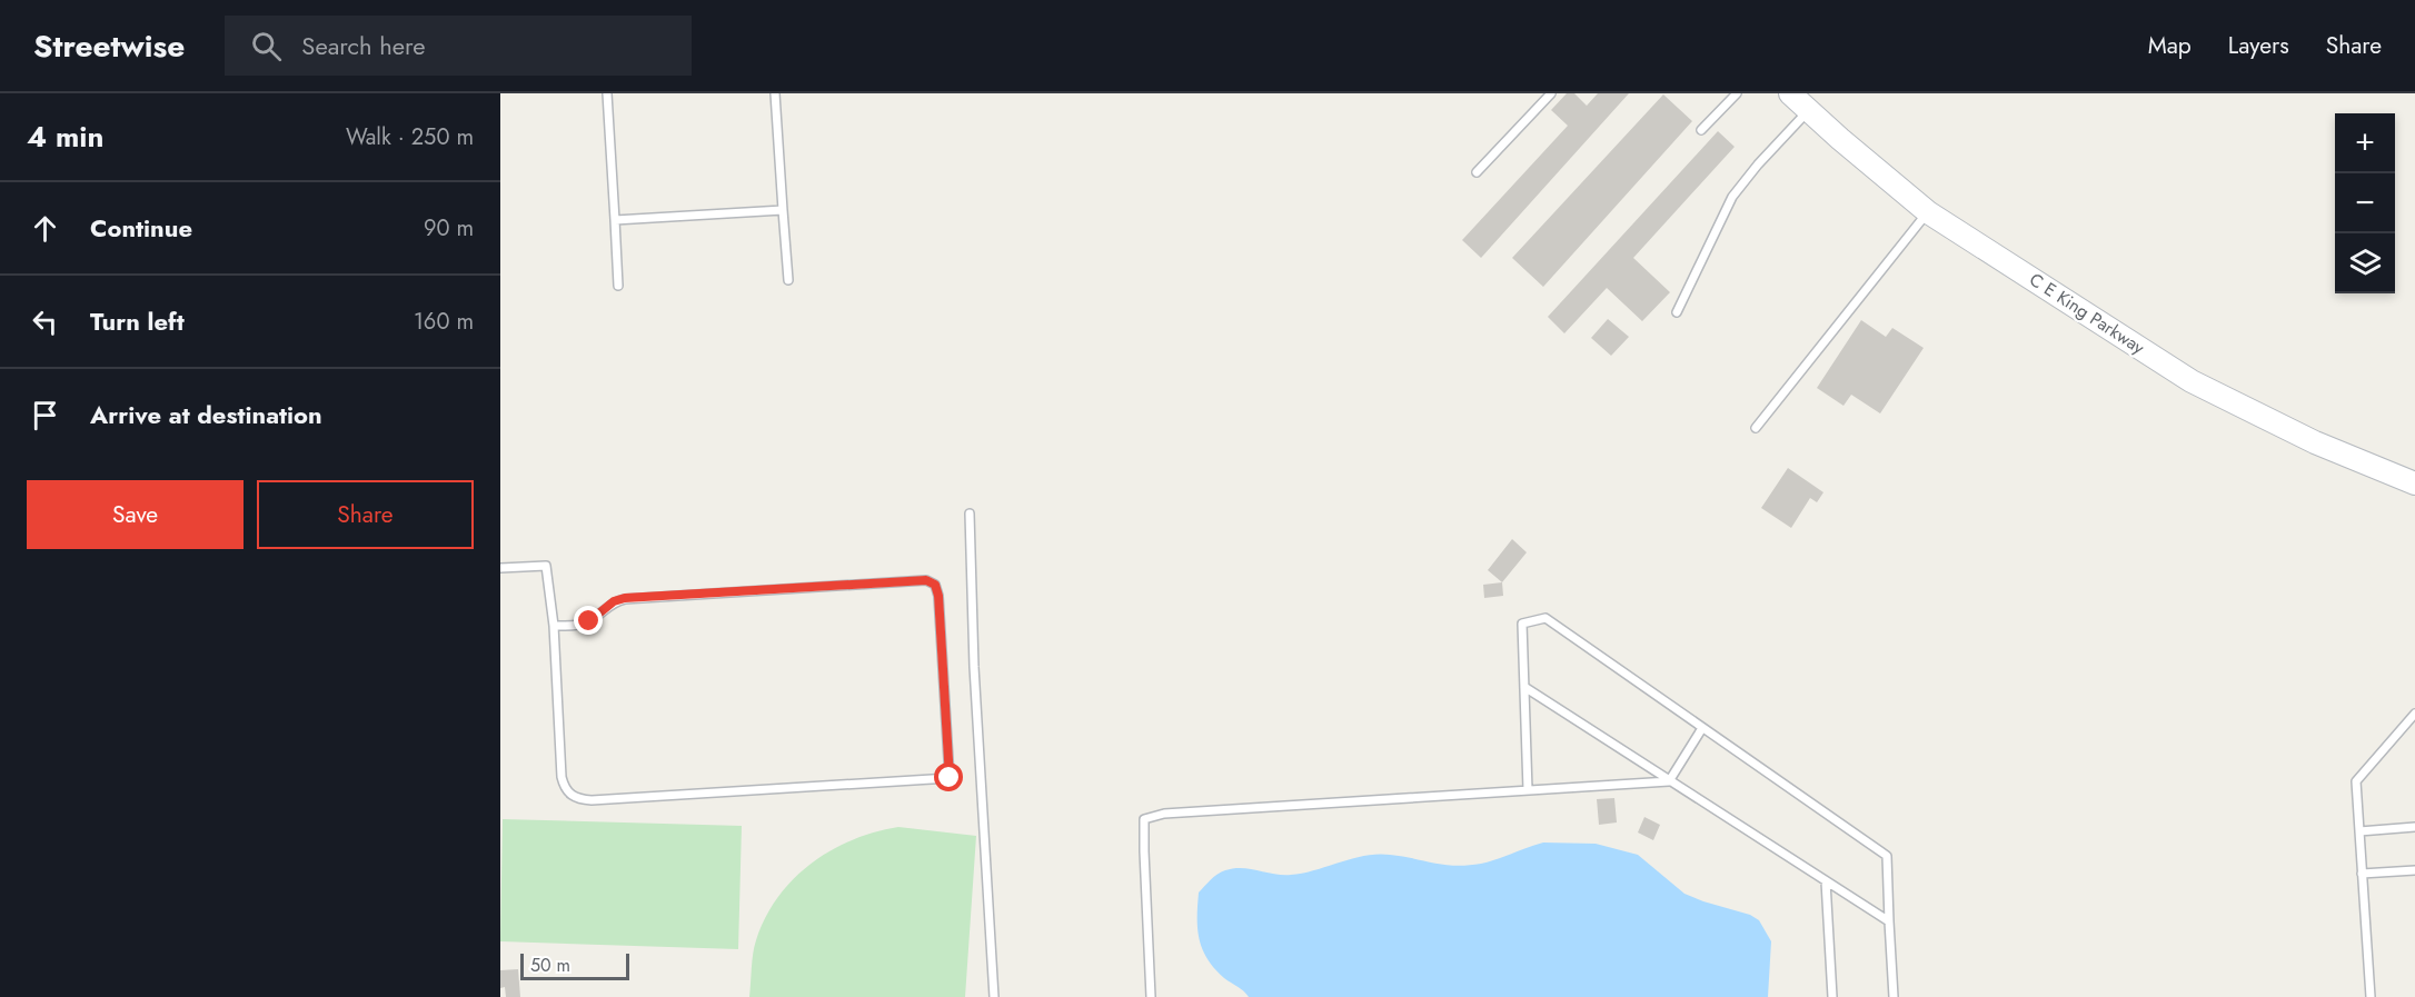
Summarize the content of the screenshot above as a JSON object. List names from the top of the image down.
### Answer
{
  "streets": {
    "main road": ["C E King Parkway"]
  },
  "scale_bar": "50 m",
  "page": {
    "header": "Streetwise",
    "search": "Search here",
    "nav": ["Map", "Layers", "Share"],
    "heading": ["4 min", "Walk · 250 m"],
    "map_buttons": ["+", "−"],
    "list": [
      ["Continue", "90 m"],
      ["Turn left", "160 m"],
      "Arrive at destination"
    ],
    "buttons": ["Save", "Share"],
    "scale": "50 m"
  }
}
